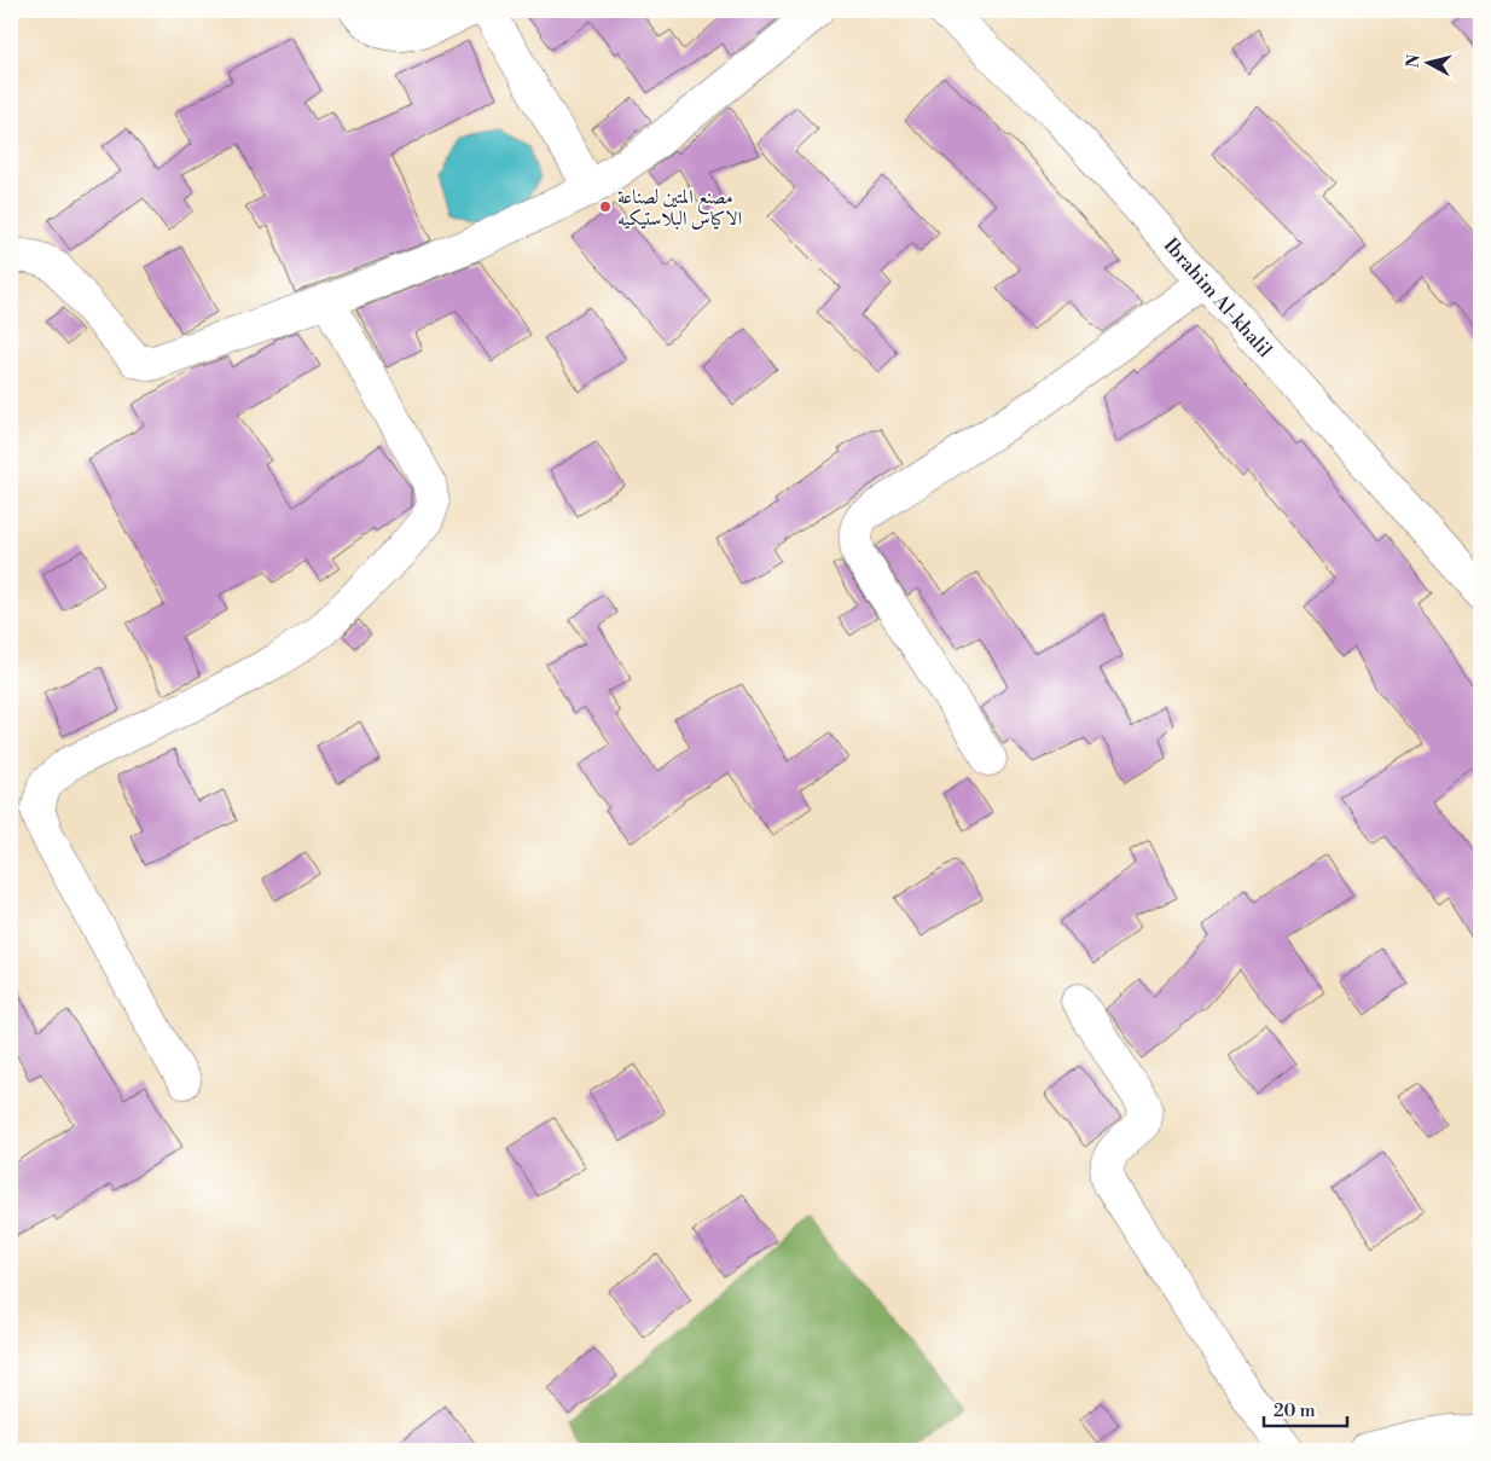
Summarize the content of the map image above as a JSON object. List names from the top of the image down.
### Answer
{
  "streets": {
    "street": ["Ibrahim Al-khalil"]
  },
  "places": ["مصنع المتين لصناعة الاكياس البلاستيكيه"],
  "scale_bar": "20 m",
  "north": "left"
}
